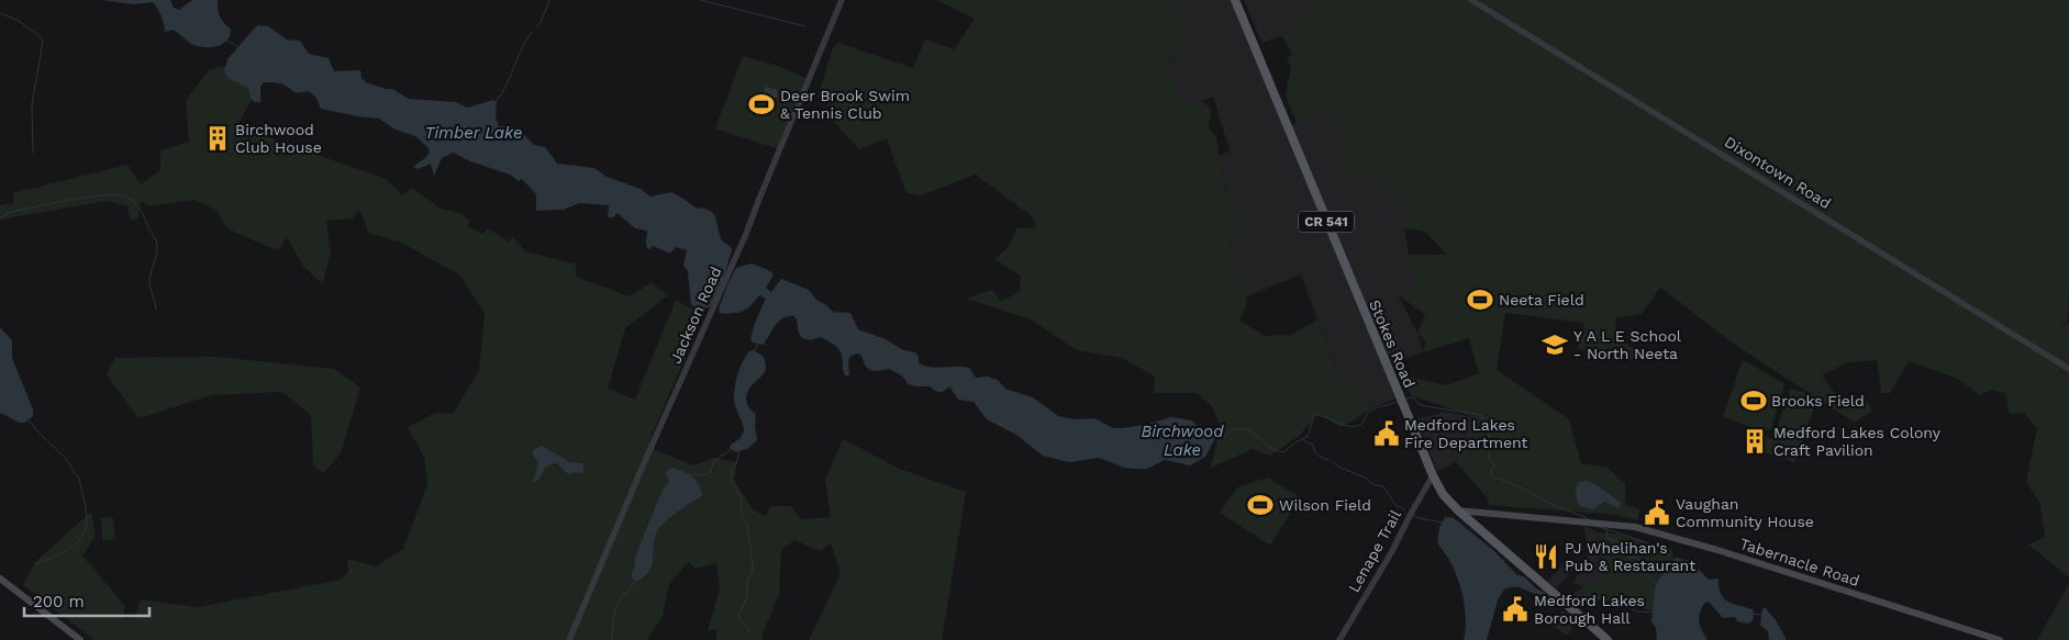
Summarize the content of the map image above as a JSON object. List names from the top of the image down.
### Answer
{
  "streets": {
    "main road": ["CR 541", "Stokes Road", "Tabernacle Road"],
    "street": ["Dixontown Road", "Jackson Road", "Lenape Trail"]
  },
  "crossings": [
    ["Stokes Road", "Lenape Trail"],
    ["Stokes Road", "Tabernacle Road"]
  ],
  "water": ["Timber Lake", "Birchwood Lake"],
  "places": {
    "sports": [
      "Deer Brook Swim & Tennis Club",
      "Neeta Field",
      "Brooks Field",
      "Wilson Field"
    ],
    "building": ["Birchwood Club House", "Medford Lakes Colony Craft Pavilion"],
    "school or university": ["Y A L E School - North Neeta"],
    "public building": ["Medford Lakes Fire Department", "Vaughan Community House", "Medford Lakes Borough Hall"],
    "restaurant": ["PJ Whelihan's Pub & Restaurant"]
  },
  "scale_bar": "200 m"
}
